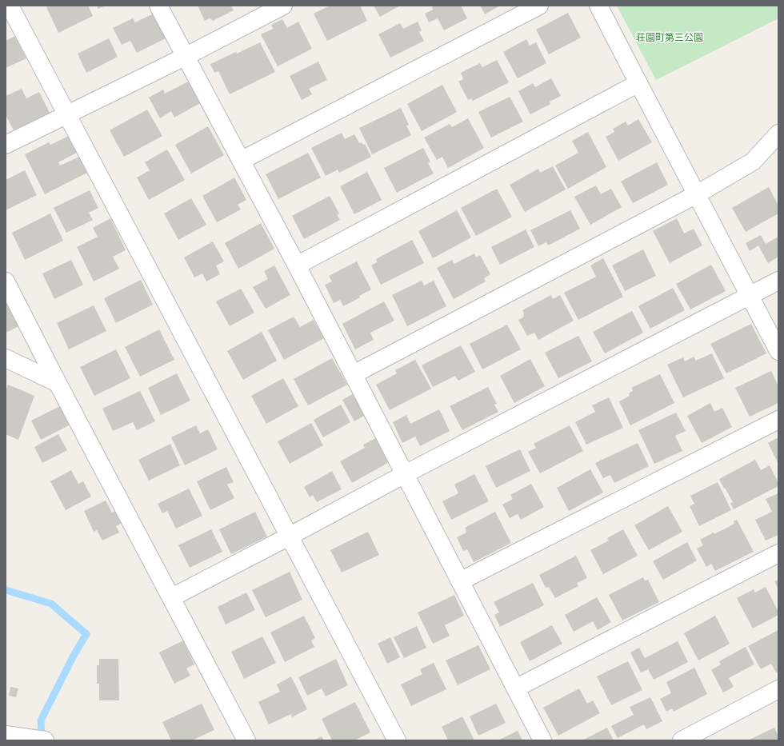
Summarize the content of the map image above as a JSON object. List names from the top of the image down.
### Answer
{
  "parks": ["荘園町第三公園"]
}
